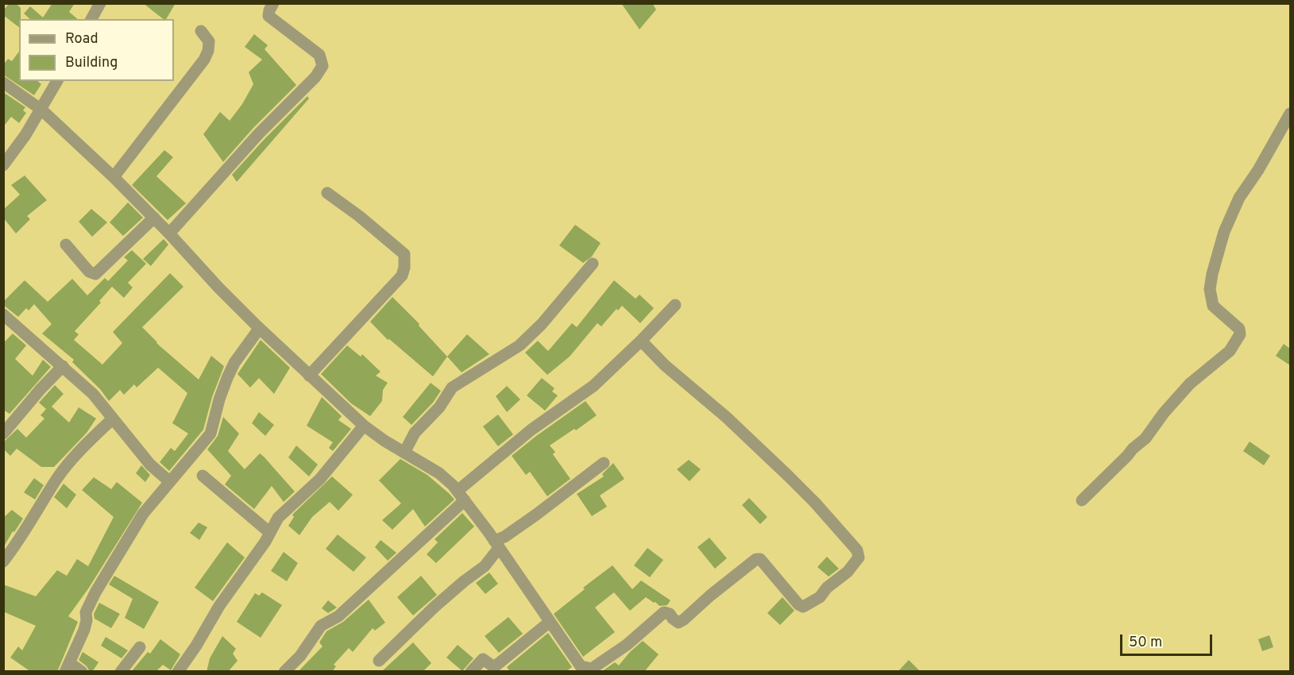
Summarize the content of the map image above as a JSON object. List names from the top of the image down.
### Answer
{
  "legend": ["Road", "Building"],
  "scale_bar": "50 m"
}
